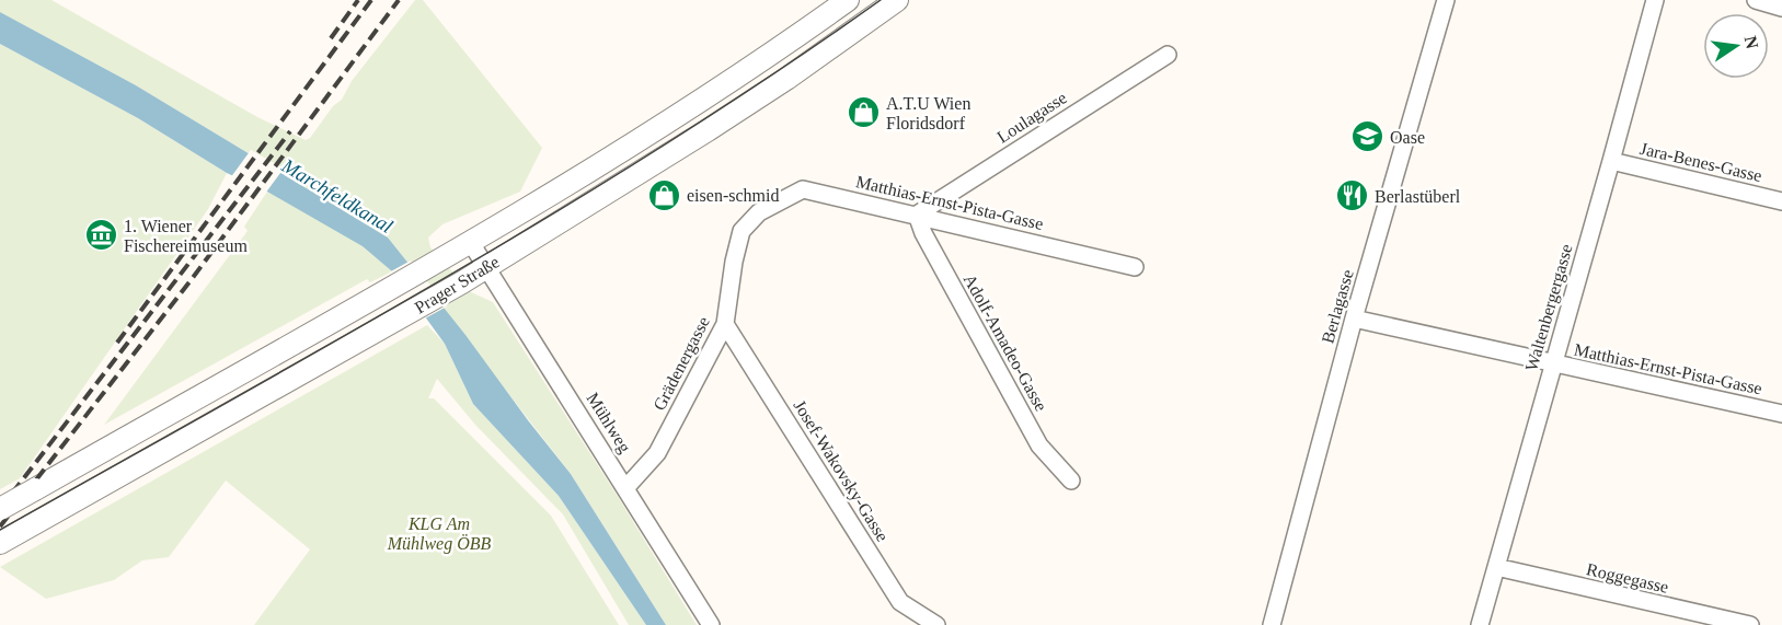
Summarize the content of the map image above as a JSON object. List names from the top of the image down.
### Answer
{
  "streets": {
    "main road": ["Prager Straße"],
    "street": [
      "Loulagasse",
      "Jara-Benes-Gasse",
      "Matthias-Ernst-Pista-Gasse",
      "Berlagasse",
      "Waltenbergergasse",
      "Adolf-Amadeo-Gasse",
      "Grädenergasse",
      "Mühlweg",
      "Josef-Wakovsky-Gasse",
      "Roggegasse"
    ]
  },
  "crossings": [
    ["Loulagasse", "Matthias-Ernst-Pista-Gasse"],
    ["Loulagasse", "Adolf-Amadeo-Gasse"],
    ["Jara-Benes-Gasse", "Waltenbergergasse"],
    ["Matthias-Ernst-Pista-Gasse", "Berlagasse"],
    ["Matthias-Ernst-Pista-Gasse", "Waltenbergergasse"],
    ["Matthias-Ernst-Pista-Gasse", "Adolf-Amadeo-Gasse"],
    ["Matthias-Ernst-Pista-Gasse", "Grädenergasse"],
    ["Prager Straße", "Mühlweg"],
    ["Waltenbergergasse", "Roggegasse"],
    ["Grädenergasse", "Mühlweg"],
    ["Grädenergasse", "Josef-Wakovsky-Gasse"]
  ],
  "water": ["Marchfeldkanal"],
  "parks": ["KLG Am Mühlweg ÖBB"],
  "places": {
    "shop": ["A.T.U Wien Floridsdorf", "eisen-schmid"],
    "school or university": ["Oase"],
    "restaurant": ["Berlastüberl"],
    "museum": ["1. Wiener Fischereimuseum"]
  },
  "north": "right"
}
